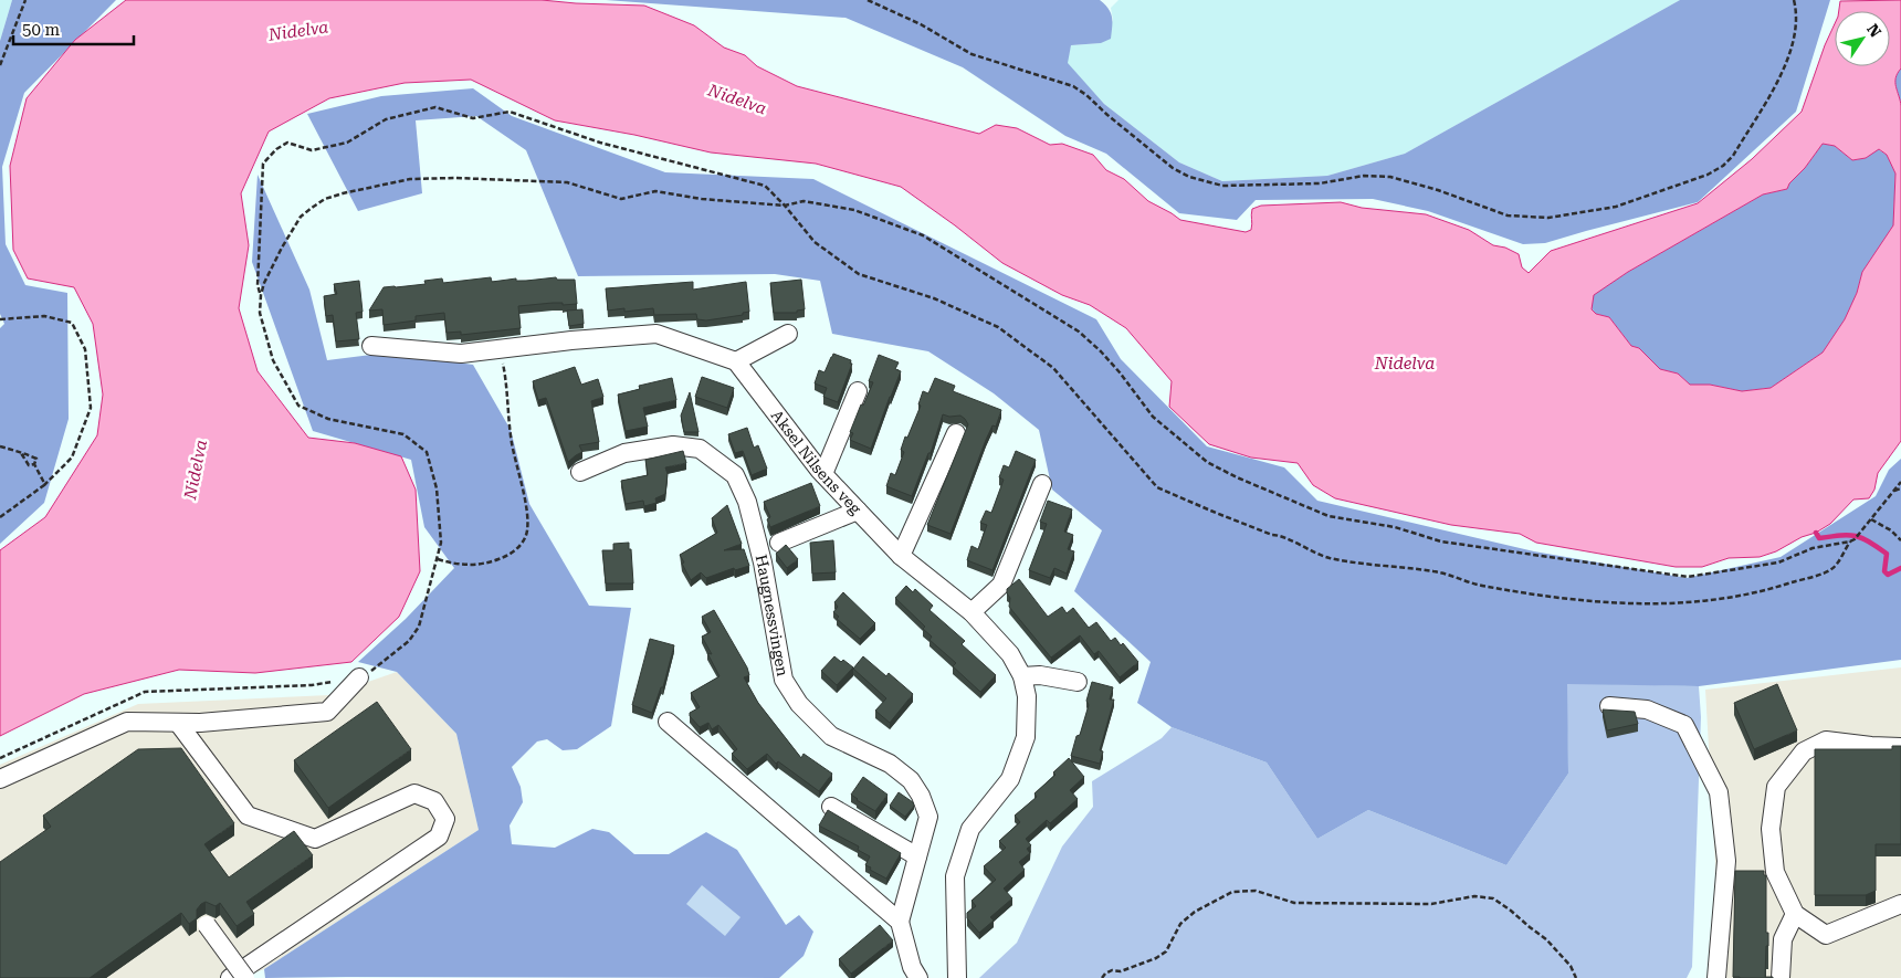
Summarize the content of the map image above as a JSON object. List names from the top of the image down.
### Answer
{
  "streets": {
    "street": ["Aksel Nilsens veg", "Haugnessvingen"]
  },
  "water": ["Nidelva"],
  "scale_bar": "50 m",
  "north": "top right"
}
